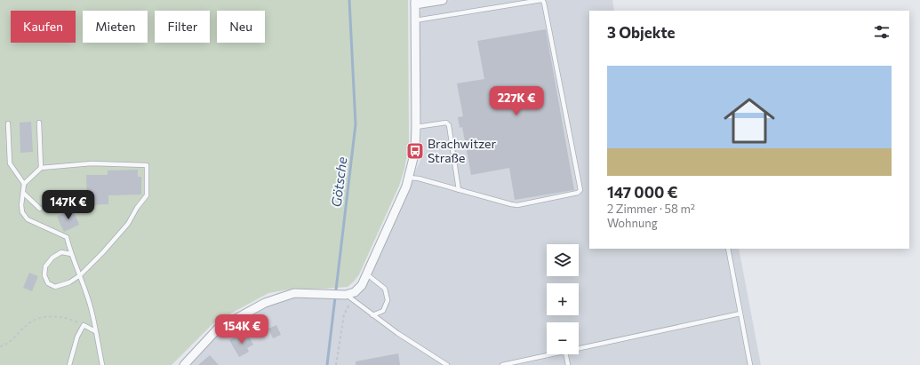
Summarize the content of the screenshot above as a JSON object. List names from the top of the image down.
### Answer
{
  "water": ["Götsche"],
  "places": {
    "bus stop": ["Brachwitzer Straße"]
  },
  "page": {
    "chip": [
      "Kaufen",
      "Mieten",
      "Filter",
      "Neu"
    ],
    "heading": "3 Objekte",
    "list": [
      {
        "name": "147 000 €",
        "note": "2 Zimmer · 58 m² · Wohnung"
      }
    ],
    "price": ["227K €", "147K €", "154K €"],
    "map_buttons": ["+", "−"]
  }
}
